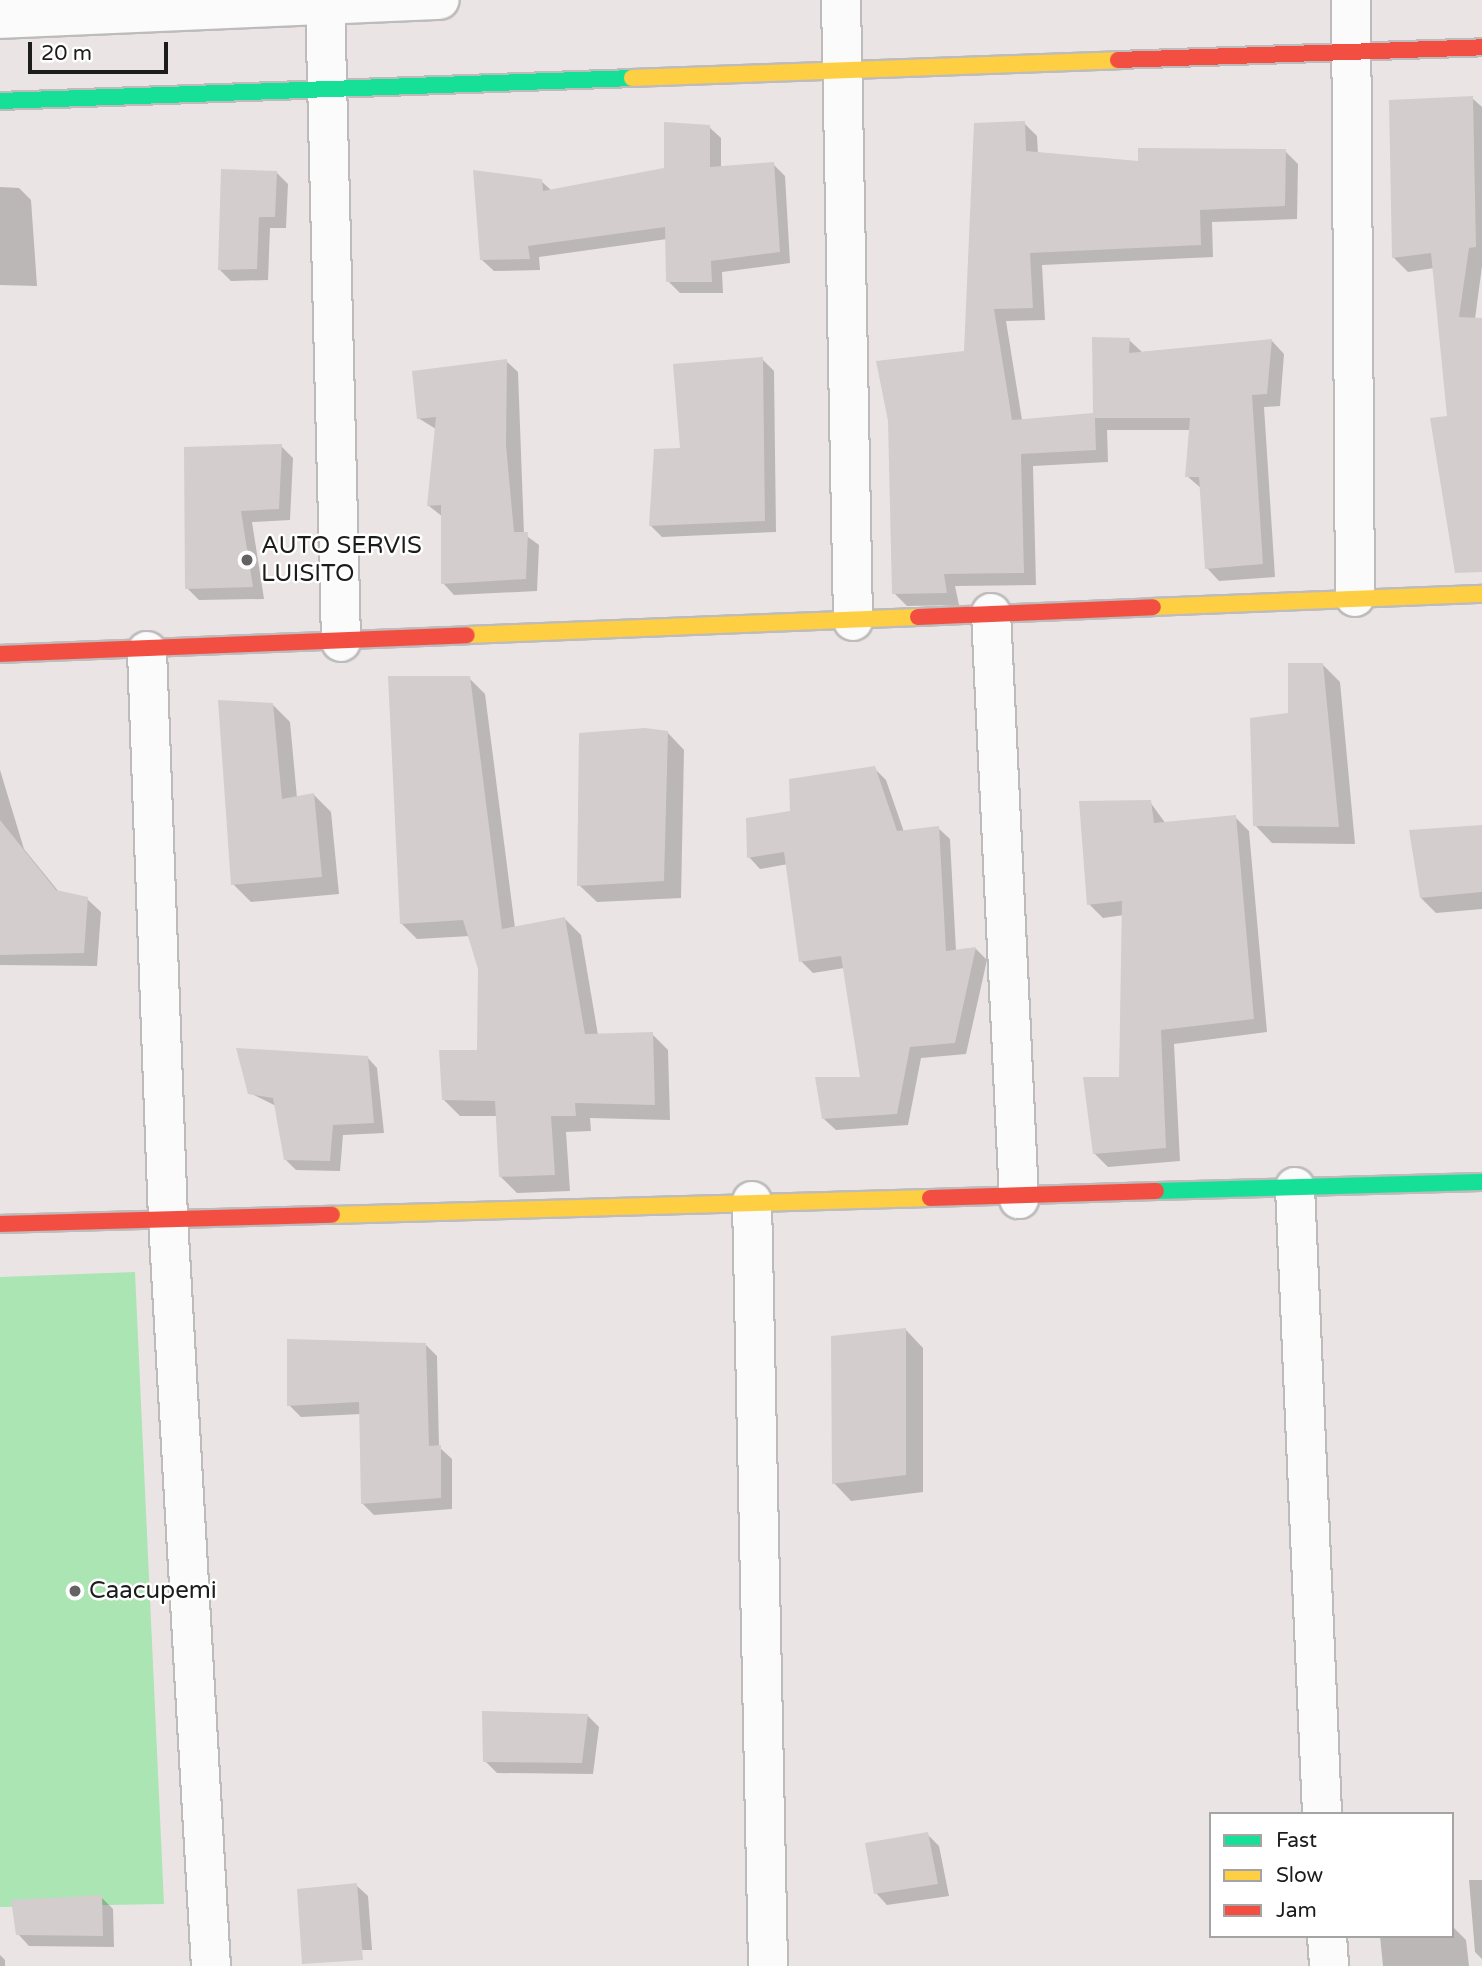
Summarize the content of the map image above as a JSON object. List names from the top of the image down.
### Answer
{
  "places": ["AUTO SERVIS LUISITO", "Caacupemi"],
  "legend": ["Fast", "Slow", "Jam"],
  "scale_bar": "20 m"
}
